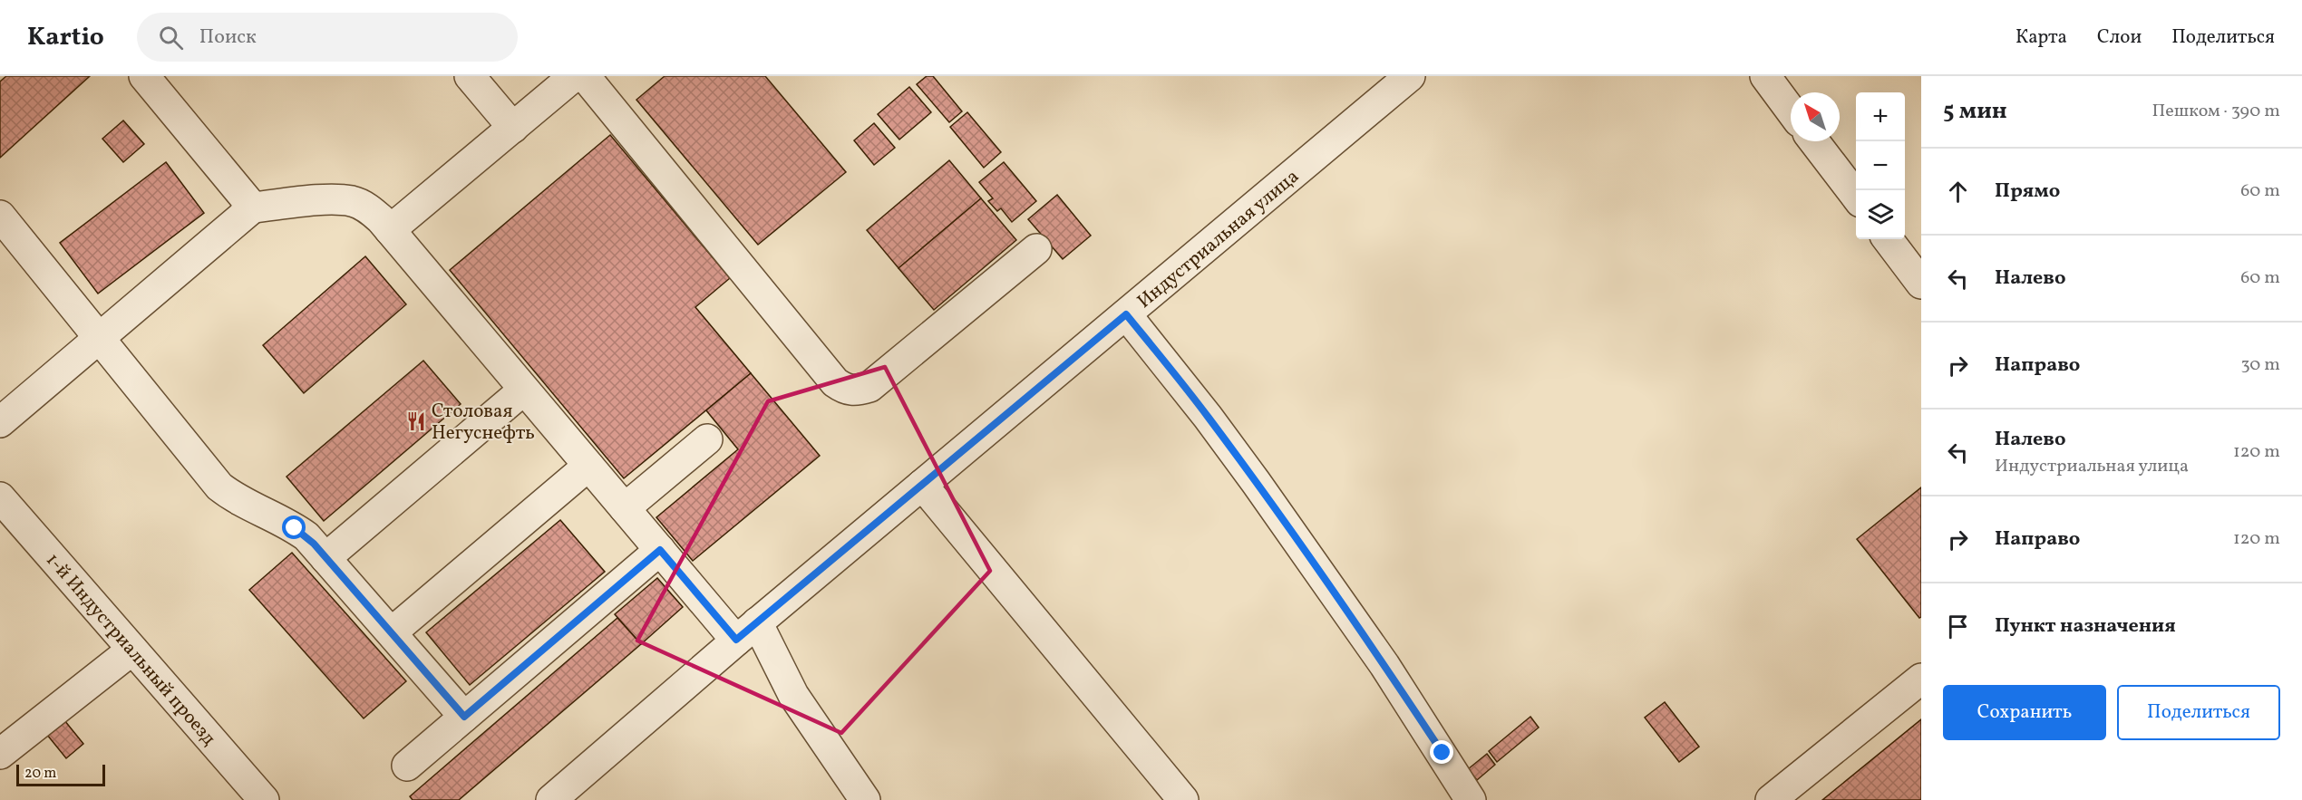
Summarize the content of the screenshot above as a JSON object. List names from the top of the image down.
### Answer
{
  "streets": {
    "street": ["Индустриальная улица", "1-й Индустриальный проезд"]
  },
  "places": {
    "restaurant": ["Столовая Негуснефть"]
  },
  "scale_bar": "20 m",
  "north": "top left",
  "page": {
    "header": "Kartio",
    "search": "Поиск",
    "nav": ["Карта", "Слои", "Поделиться"],
    "heading": ["5 мин", "Пешком · 390 m"],
    "map_buttons": ["+", "−"],
    "list": [
      ["Прямо", "60 m"],
      ["Налево", "60 m"],
      ["Направо", "30 m"],
      ["Налево", "Индустриальная улица", "120 m"],
      ["Направо", "120 m"],
      "Пункт назначения"
    ],
    "buttons": ["Сохранить", "Поделиться"],
    "scale": "20 m"
  }
}
